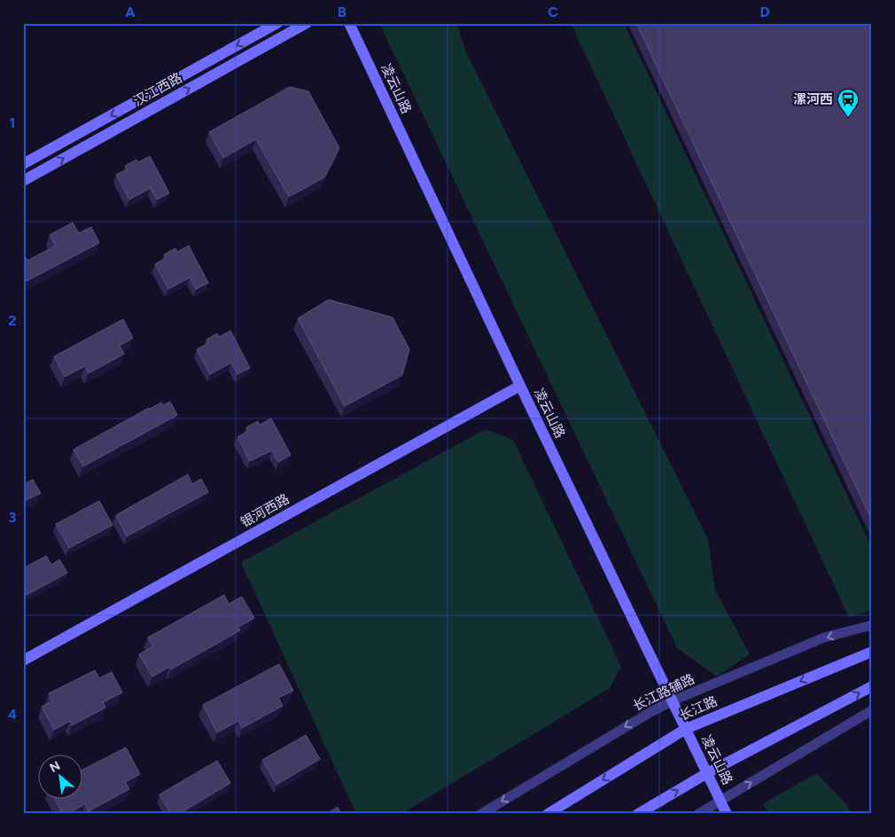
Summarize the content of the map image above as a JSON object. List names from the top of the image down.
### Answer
{
  "streets": {
    "street": [
      "凌云山路",
      "汉江西路",
      "银河西路",
      "长江路辅路",
      "长江路"
    ]
  },
  "crossings": [
    ["凌云山路", "银河西路"],
    ["凌云山路", "长江路辅路"],
    ["凌云山路", "长江路"]
  ],
  "places": {
    "station": ["漯河西"]
  },
  "north": "top left",
  "grid": {
    "columns": [
      "A",
      "B",
      "C",
      "D"
    ],
    "rows": [
      "1",
      "2",
      "3",
      "4"
    ]
  }
}
